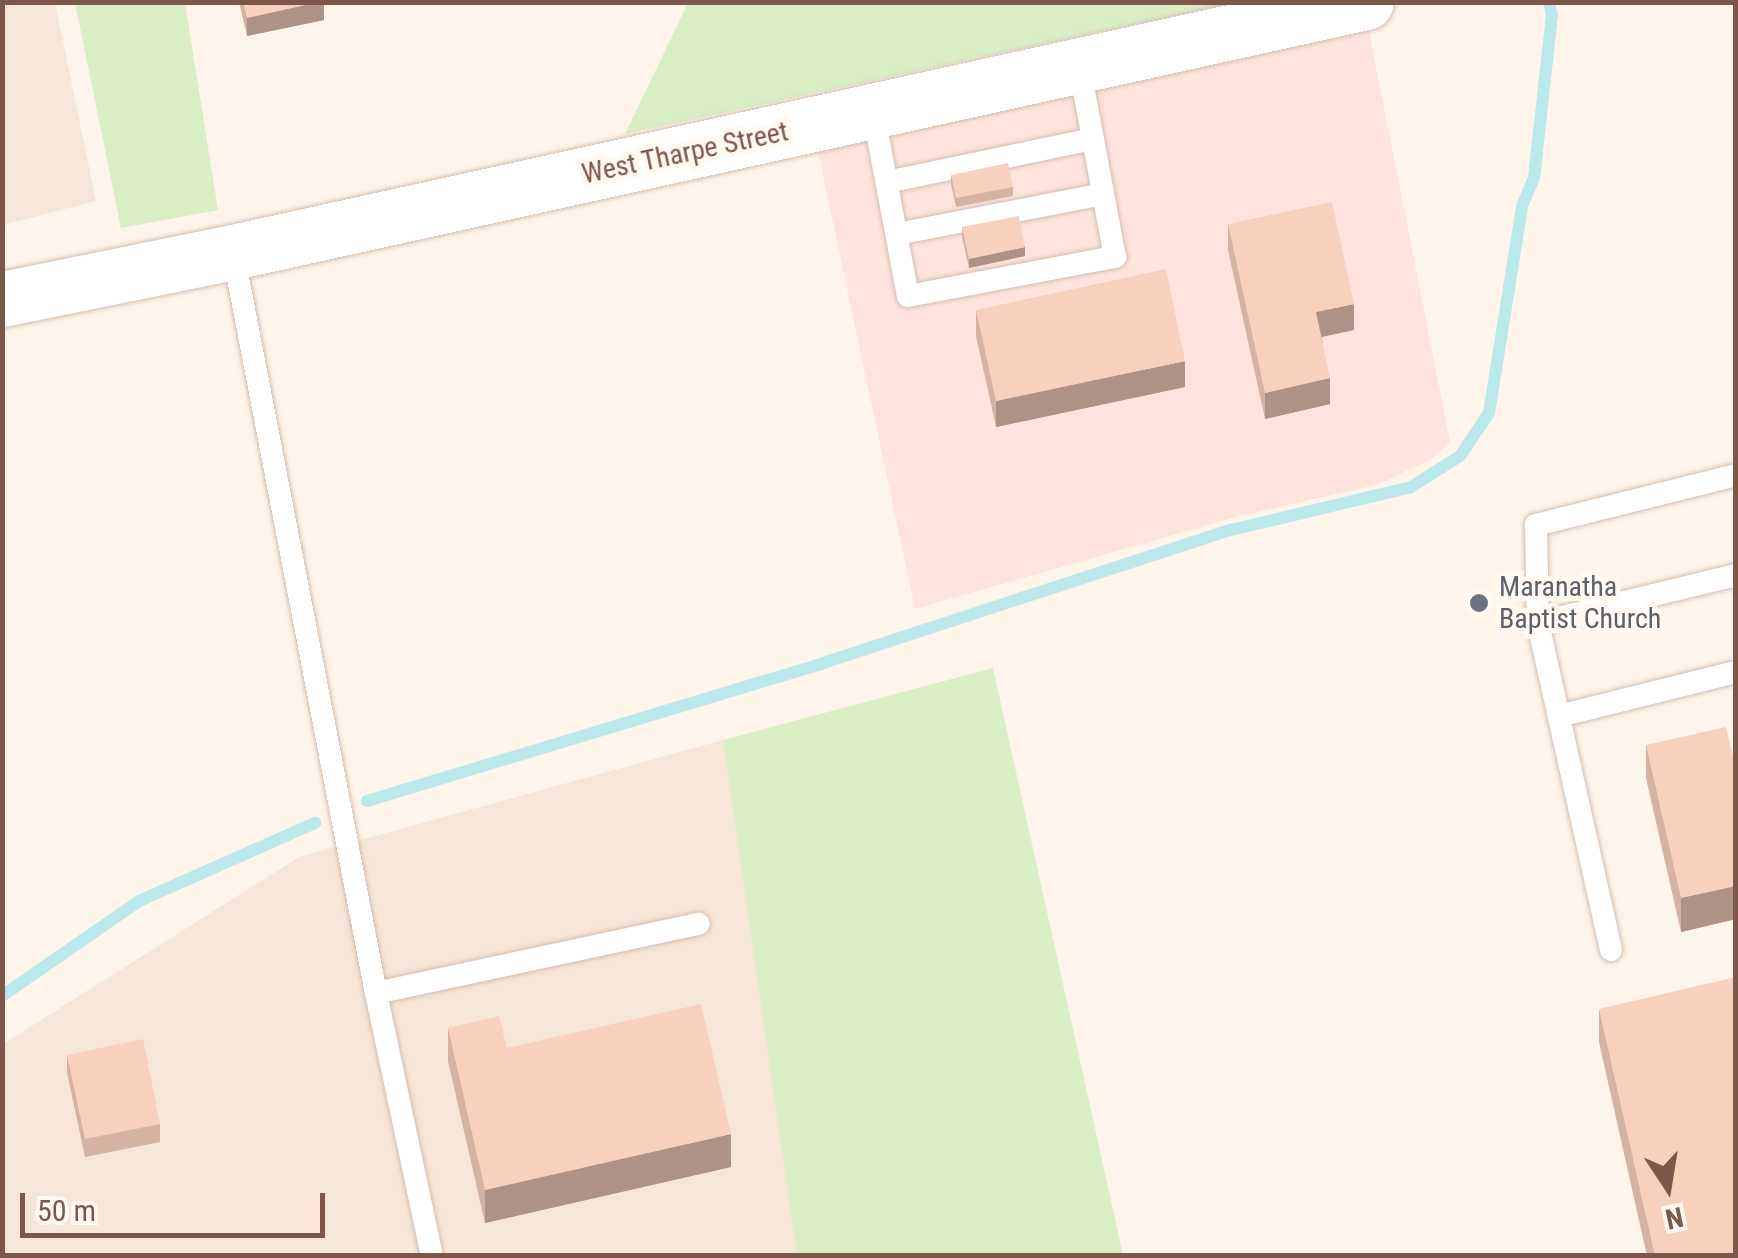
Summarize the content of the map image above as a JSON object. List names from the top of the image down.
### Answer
{
  "streets": {
    "main road": ["West Tharpe Street"]
  },
  "places": ["Maranatha Baptist Church"],
  "scale_bar": "50 m",
  "north": "bottom"
}
